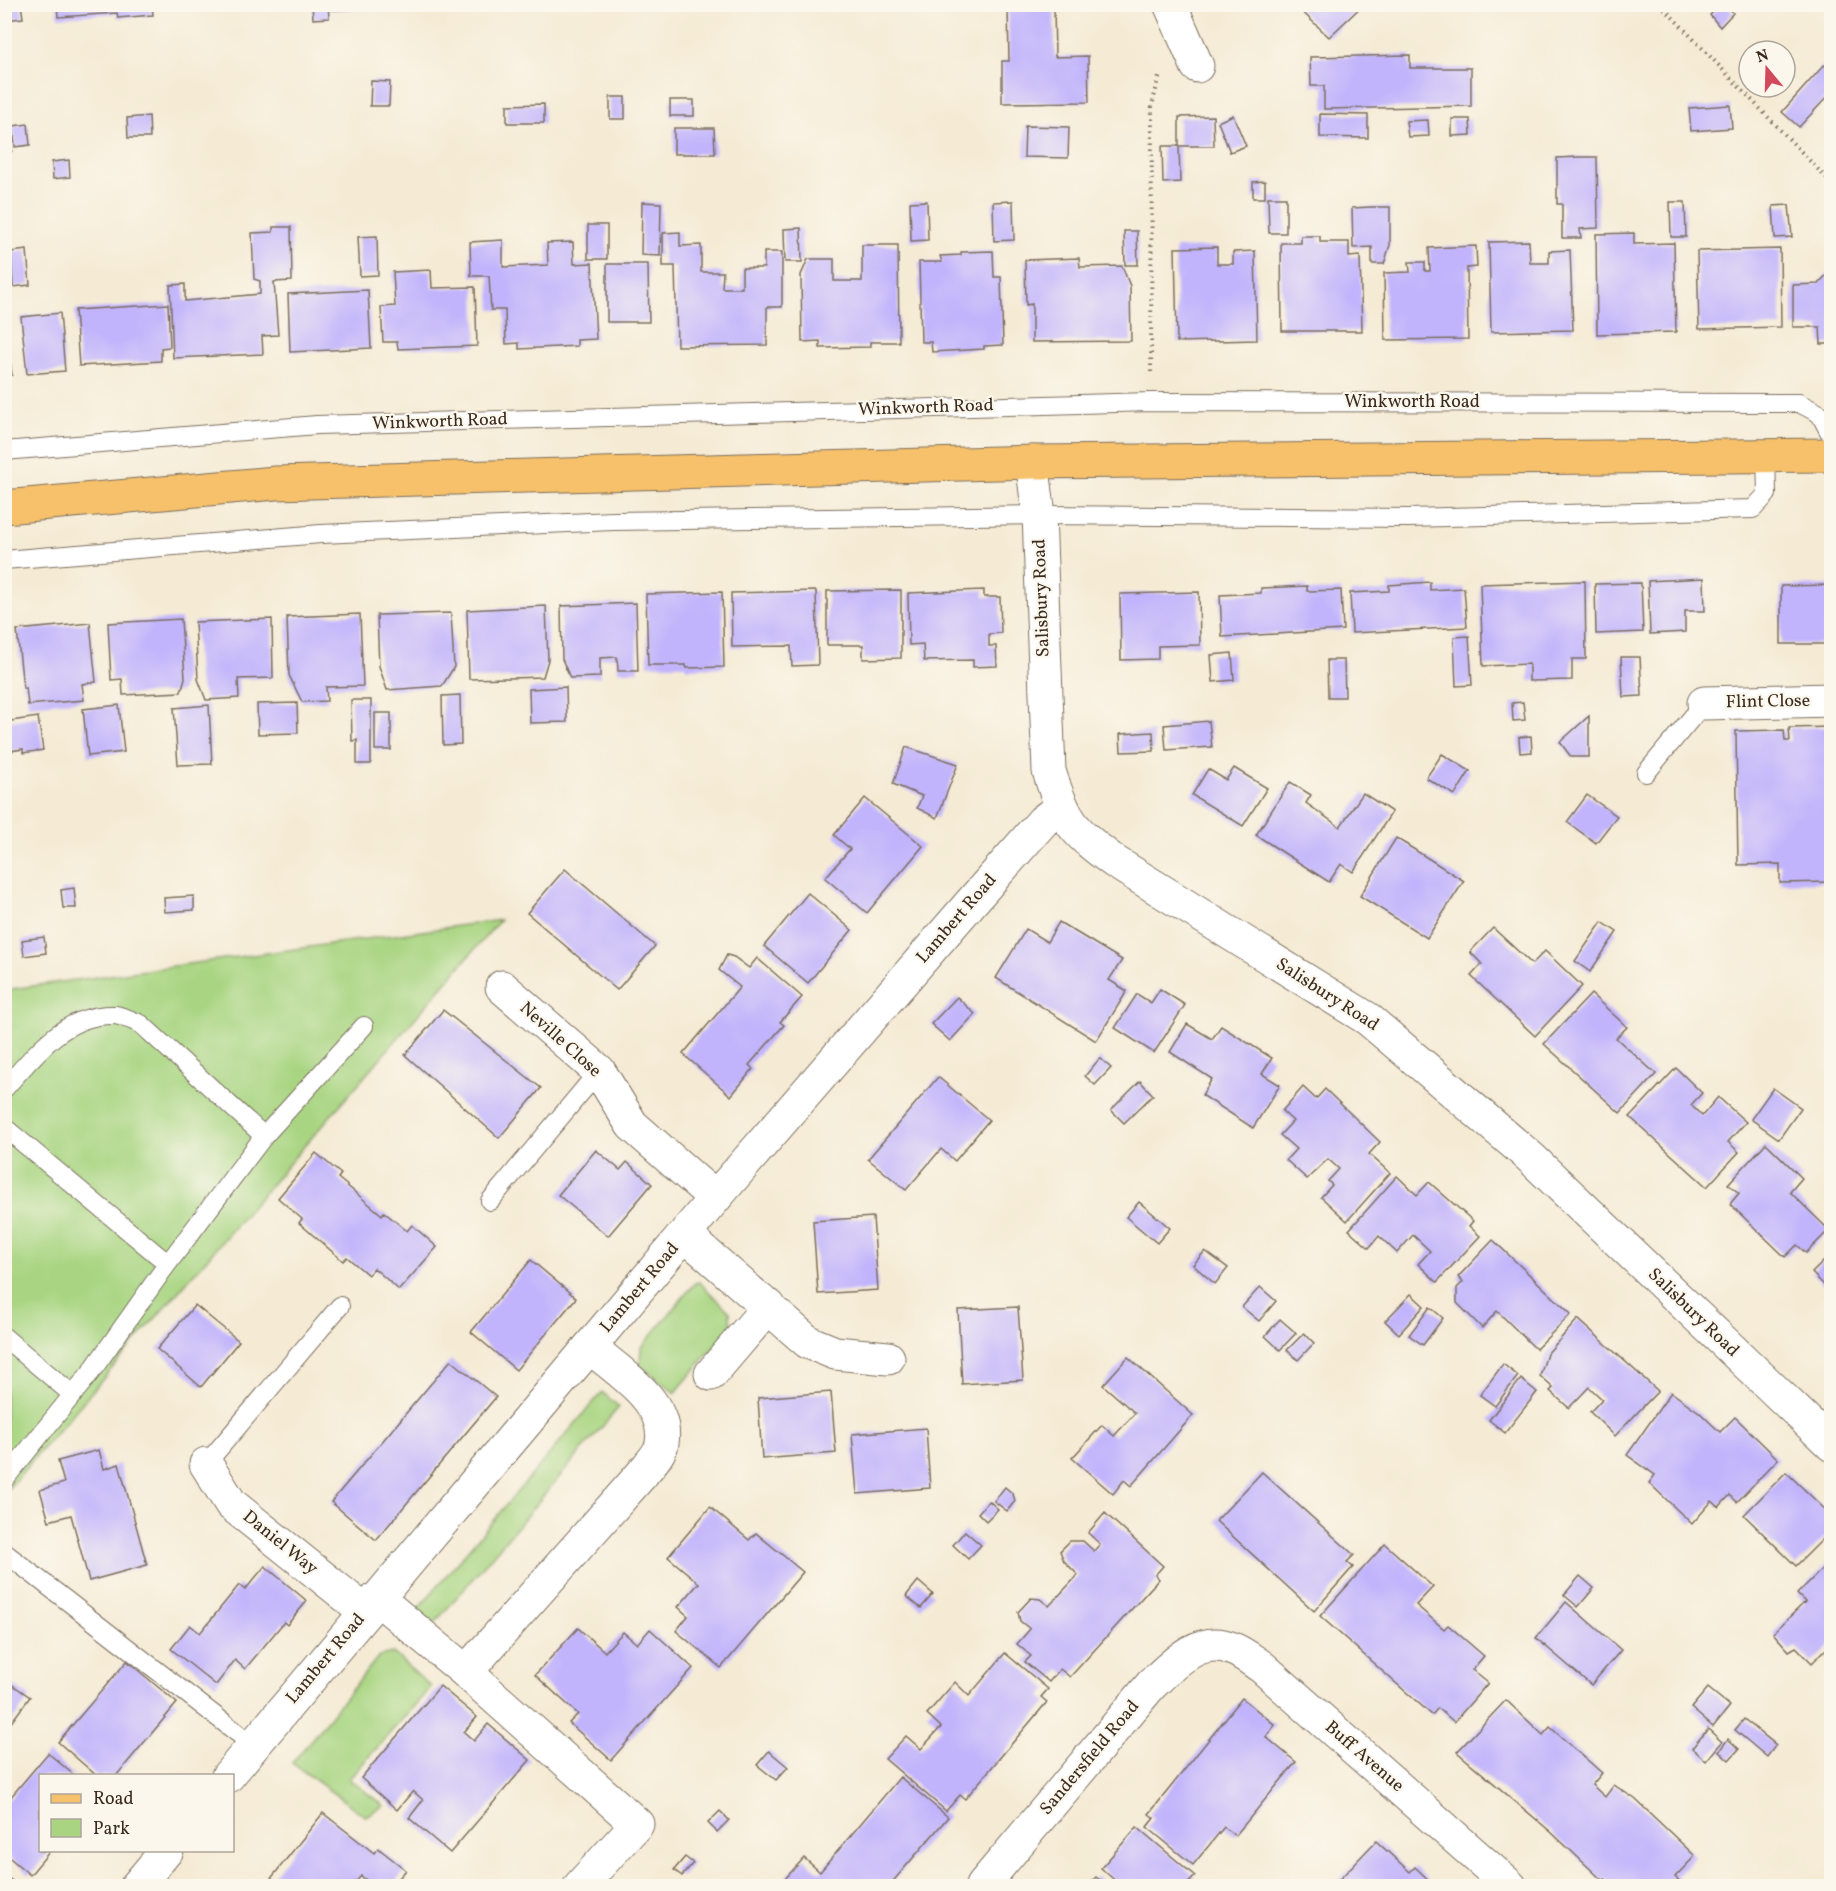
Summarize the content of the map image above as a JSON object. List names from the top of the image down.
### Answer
{
  "streets": {
    "street": [
      "Salisbury Road",
      "Flint Close",
      "Lambert Road",
      "Neville Close",
      "Daniel Way",
      "Buff Avenue",
      "Sandersfield Road"
    ],
    "lane": ["Winkworth Road"]
  },
  "crossings": [
    ["Salisbury Road", "Lambert Road"],
    ["Lambert Road", "Neville Close"],
    ["Lambert Road", "Daniel Way"],
    ["Buff Avenue", "Sandersfield Road"]
  ],
  "legend": ["Road", "Park"],
  "north": "top"
}
